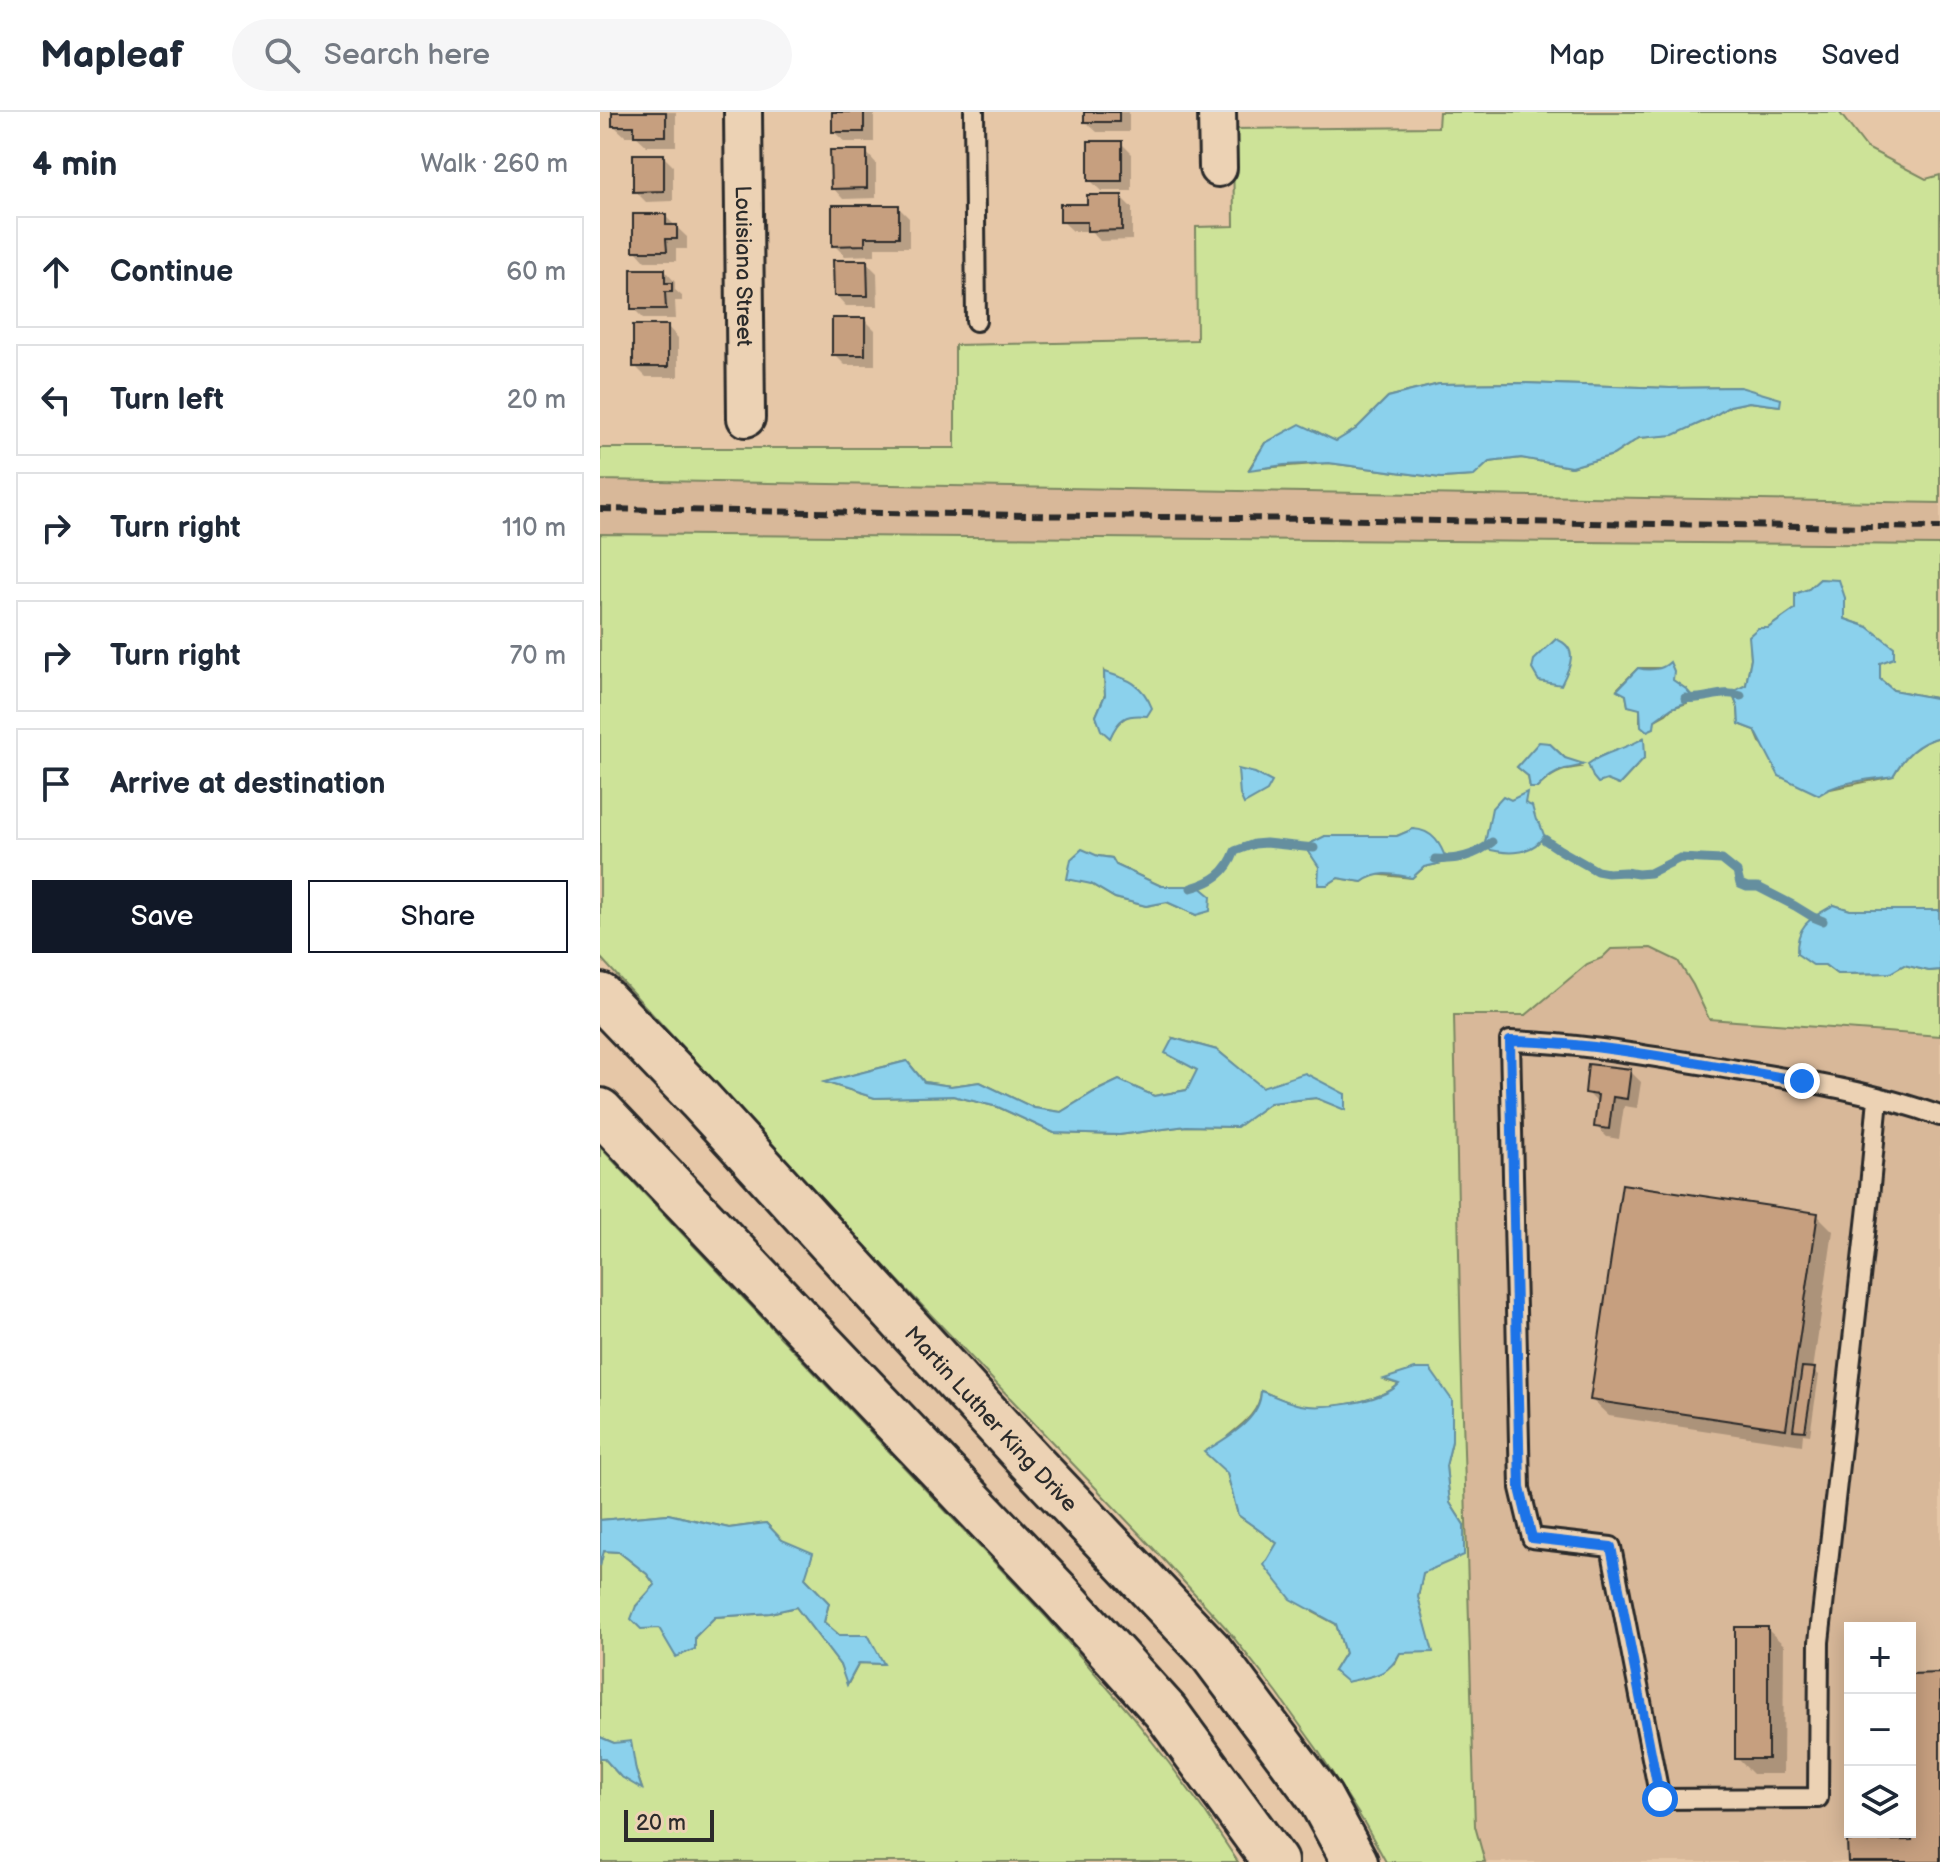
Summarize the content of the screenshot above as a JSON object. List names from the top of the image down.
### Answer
{
  "streets": {
    "main road": ["Martin Luther King Drive"],
    "street": ["Louisiana Street"]
  },
  "scale_bar": "20 m",
  "page": {
    "header": "Mapleaf",
    "search": "Search here",
    "nav": ["Map", "Directions", "Saved"],
    "heading": ["4 min", "Walk · 260 m"],
    "list": [
      ["Continue", "60 m"],
      ["Turn left", "20 m"],
      ["Turn right", "110 m"],
      ["Turn right", "70 m"],
      "Arrive at destination"
    ],
    "buttons": ["Save", "Share"],
    "map_buttons": ["+", "−"],
    "scale": "20 m"
  }
}
